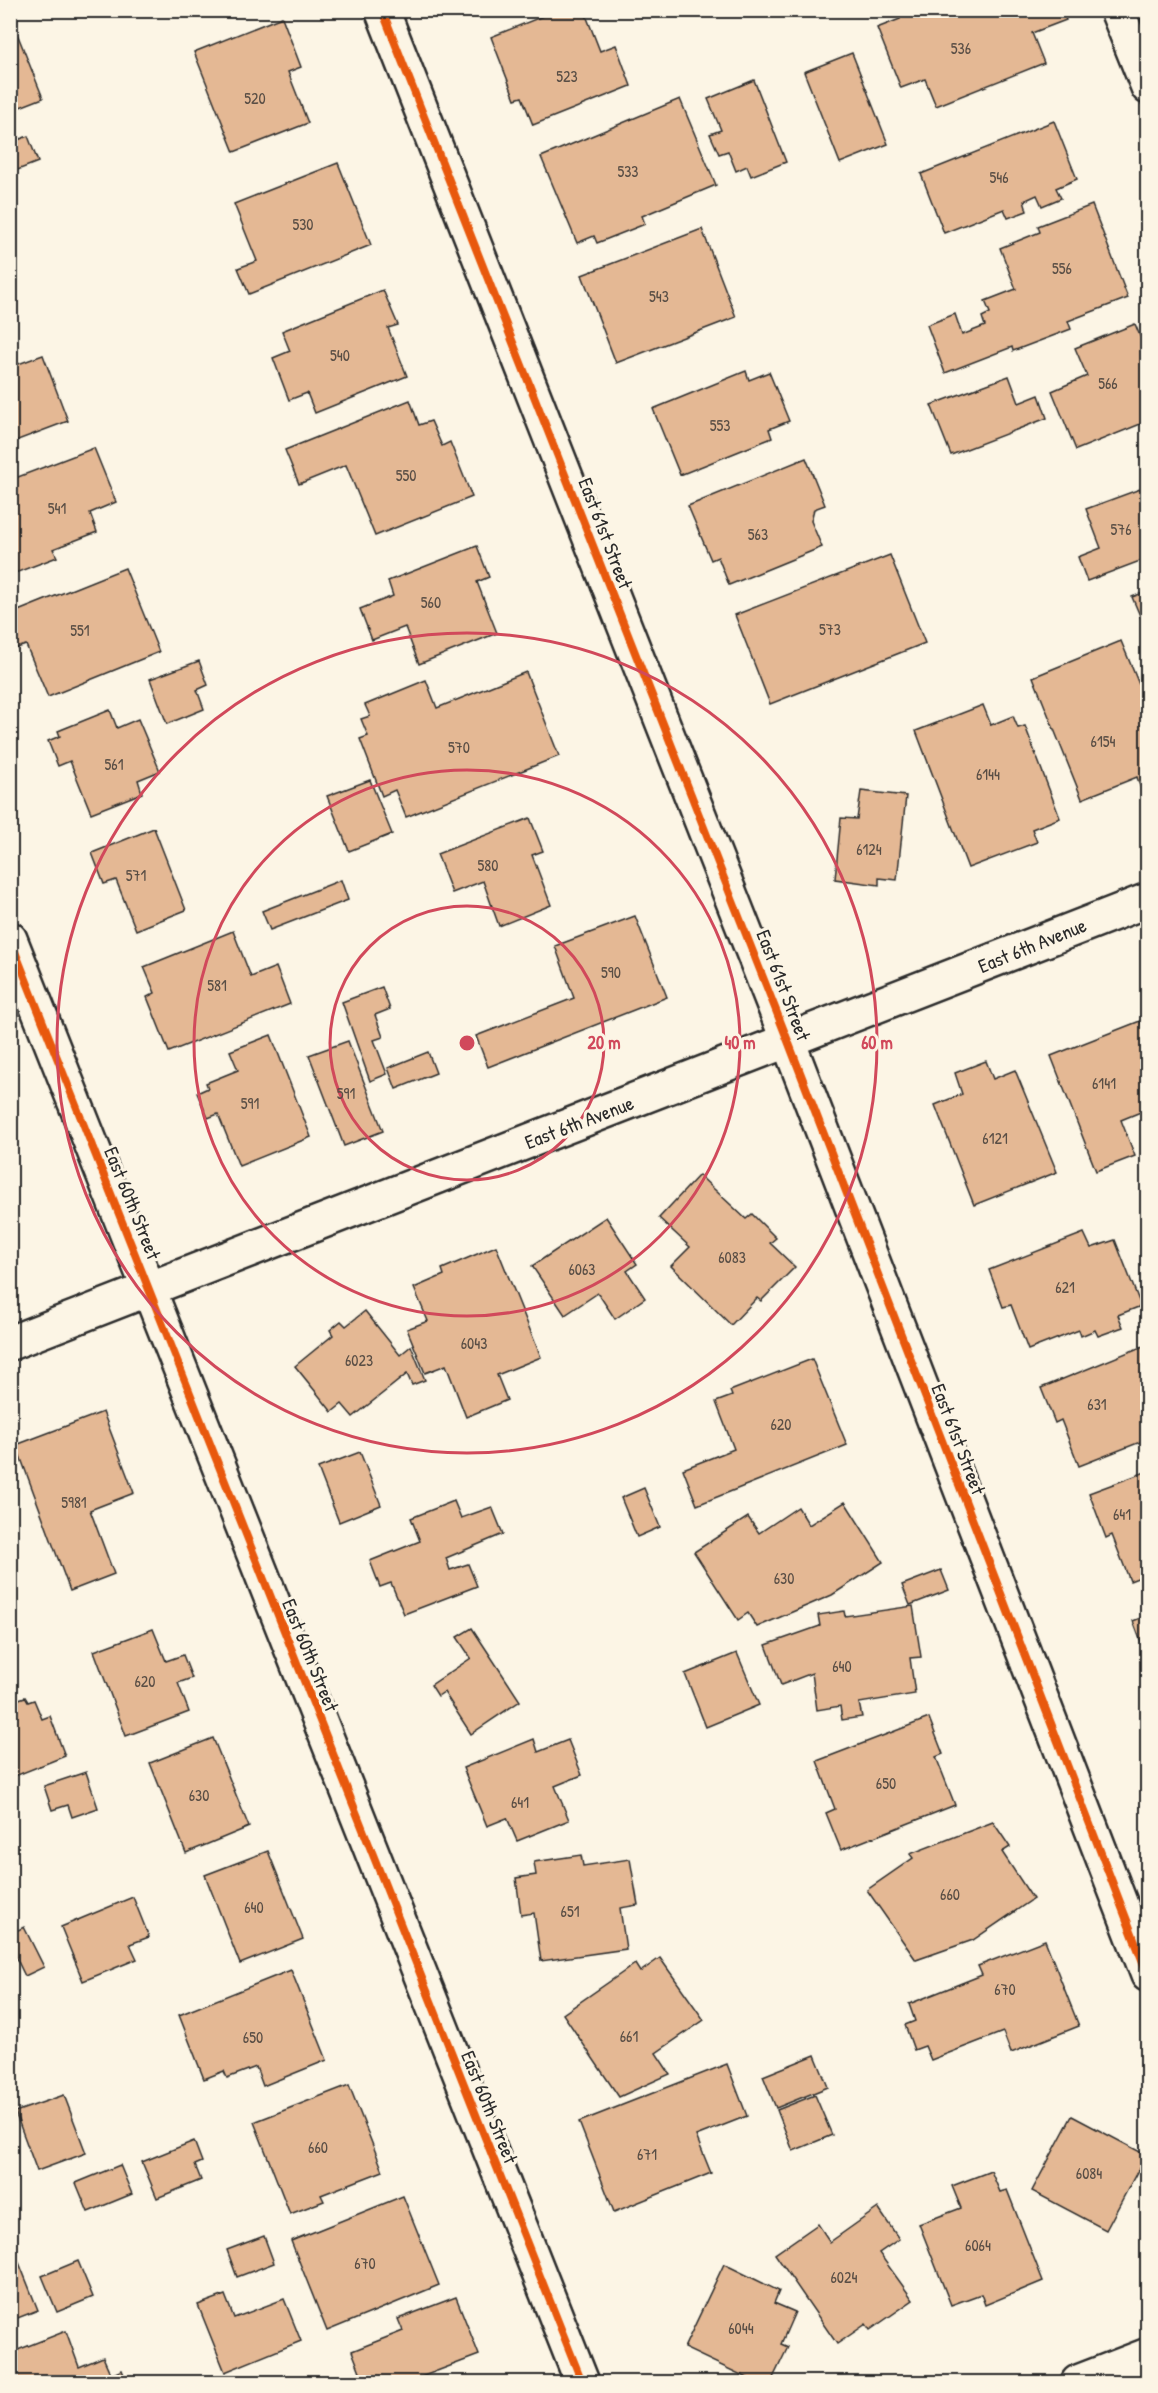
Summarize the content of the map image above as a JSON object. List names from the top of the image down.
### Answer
{
  "streets": {
    "street": ["East 61st Street", "East 6th Avenue", "East 60th Street"]
  },
  "crossings": [
    ["East 61st Street", "East 6th Avenue"],
    ["East 6th Avenue", "East 60th Street"]
  ],
  "house_numbers": [
    "536",
    "523",
    "520",
    "533",
    "546",
    "530",
    "556",
    "543",
    "540",
    "566",
    "553",
    "550",
    "541",
    "576",
    "563",
    "560",
    "573",
    "551",
    "6154",
    "570",
    "561",
    "6144",
    "6124",
    "580",
    "571",
    "590",
    "581",
    "6141",
    "591",
    "591",
    "6121",
    "6083",
    "6063",
    "621",
    "6043",
    "6023",
    "631",
    "620",
    "5981",
    "641",
    "630",
    "640",
    "620",
    "650",
    "630",
    "641",
    "660",
    "640",
    "651",
    "670",
    "661",
    "650",
    "660",
    "671",
    "6084",
    "6064",
    "670",
    "6024",
    "6044"
  ],
  "rings": ["20 m", "40 m", "60 m"]
}
